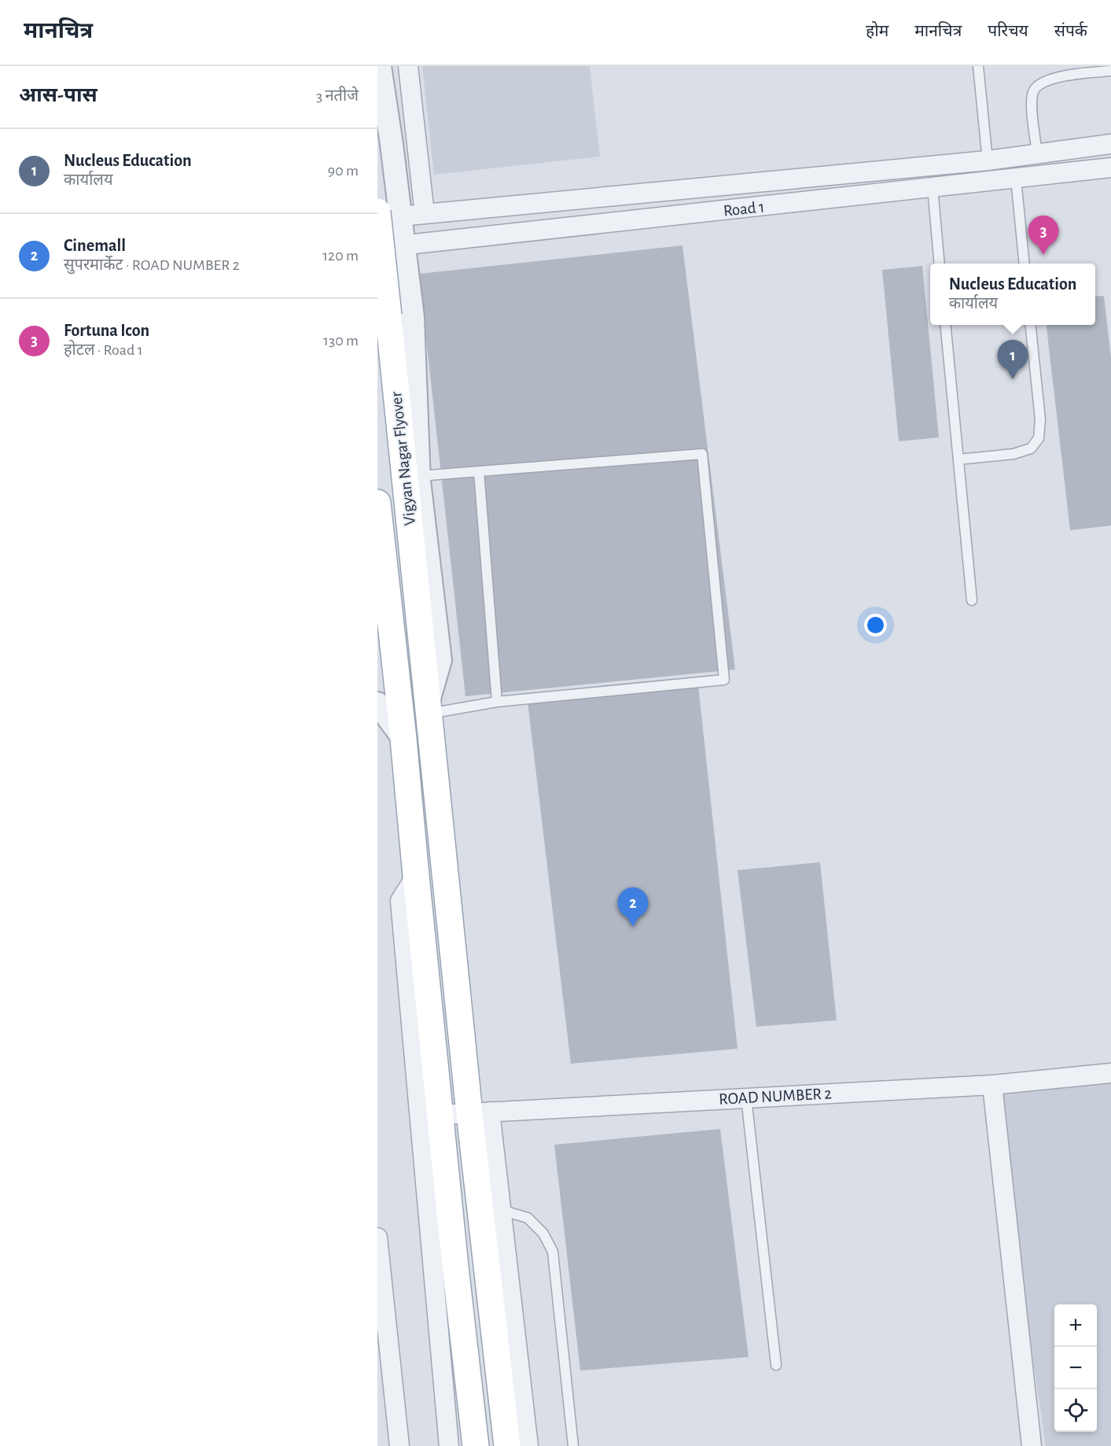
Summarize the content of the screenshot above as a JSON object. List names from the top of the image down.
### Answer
{
  "streets": {
    "main road": ["Vigyan Nagar Flyover"],
    "street": ["Road 1", "ROAD NUMBER 2"]
  },
  "crossings": [
    ["Road 1", "Vigyan Nagar Flyover"],
    ["Vigyan Nagar Flyover", "ROAD NUMBER 2"]
  ],
  "page": {
    "header": "मानचित्र",
    "nav": [
      "होम",
      "मानचित्र",
      "परिचय",
      "संपर्क"
    ],
    "heading": ["आस-पास", "3 नतीजे"],
    "list": [
      {
        "mark": "1",
        "name": "Nucleus Education",
        "note": "कार्यालय",
        "value": "90 m"
      },
      {
        "mark": "2",
        "name": "Cinemall",
        "note": "सुपरमार्केट · ROAD NUMBER 2",
        "value": "120 m"
      },
      {
        "mark": "3",
        "name": "Fortuna Icon",
        "note": "होटल · Road 1",
        "value": "130 m"
      }
    ],
    "pins": ["3", "1", "2"],
    "popup": ["Nucleus Education", "कार्यालय"],
    "map_buttons": ["+", "−"]
  }
}
